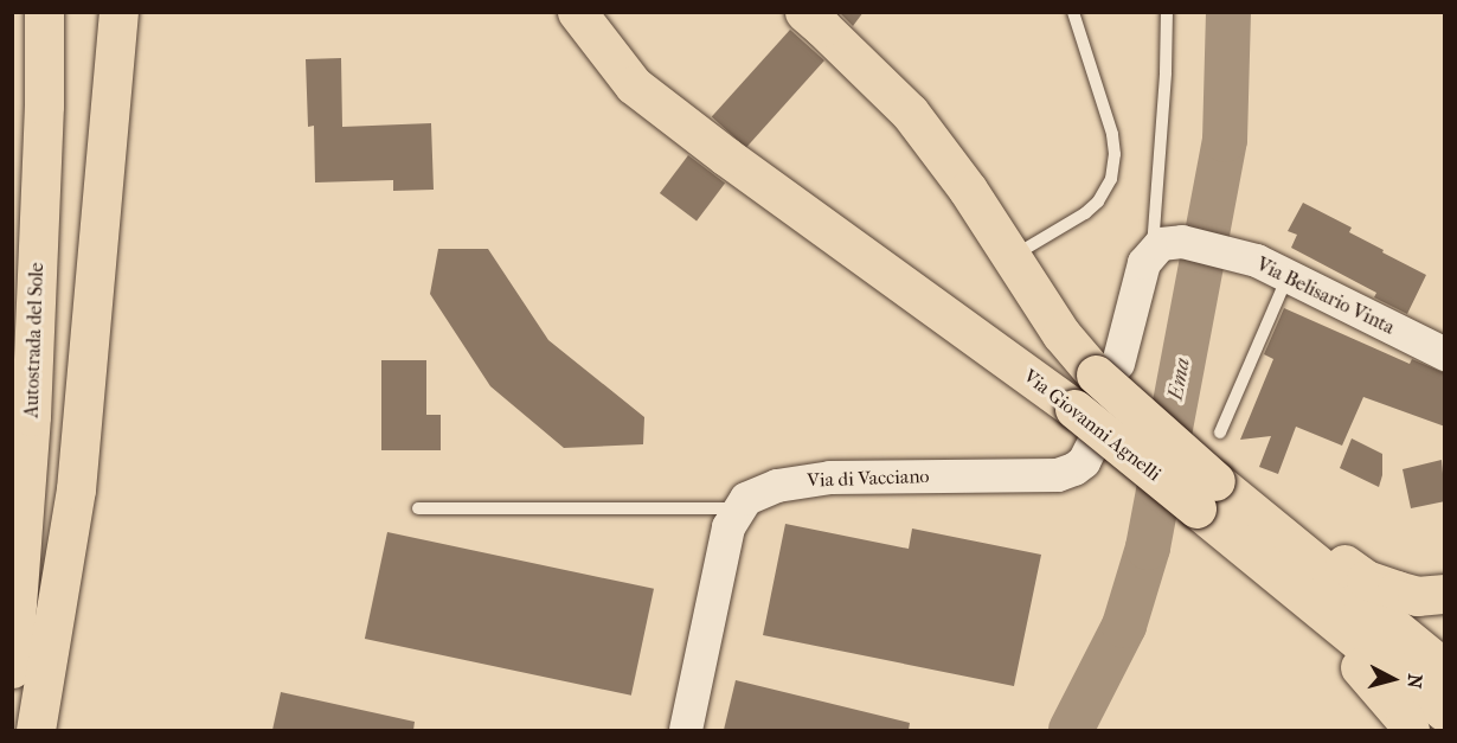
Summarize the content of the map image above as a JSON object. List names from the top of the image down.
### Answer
{
  "streets": {
    "highway": ["Autostrada del Sole", "Via Giovanni Agnelli"],
    "street": ["Via Belisario Vinta", "Via di Vacciano"]
  },
  "water": ["Ema"],
  "north": "right"
}
